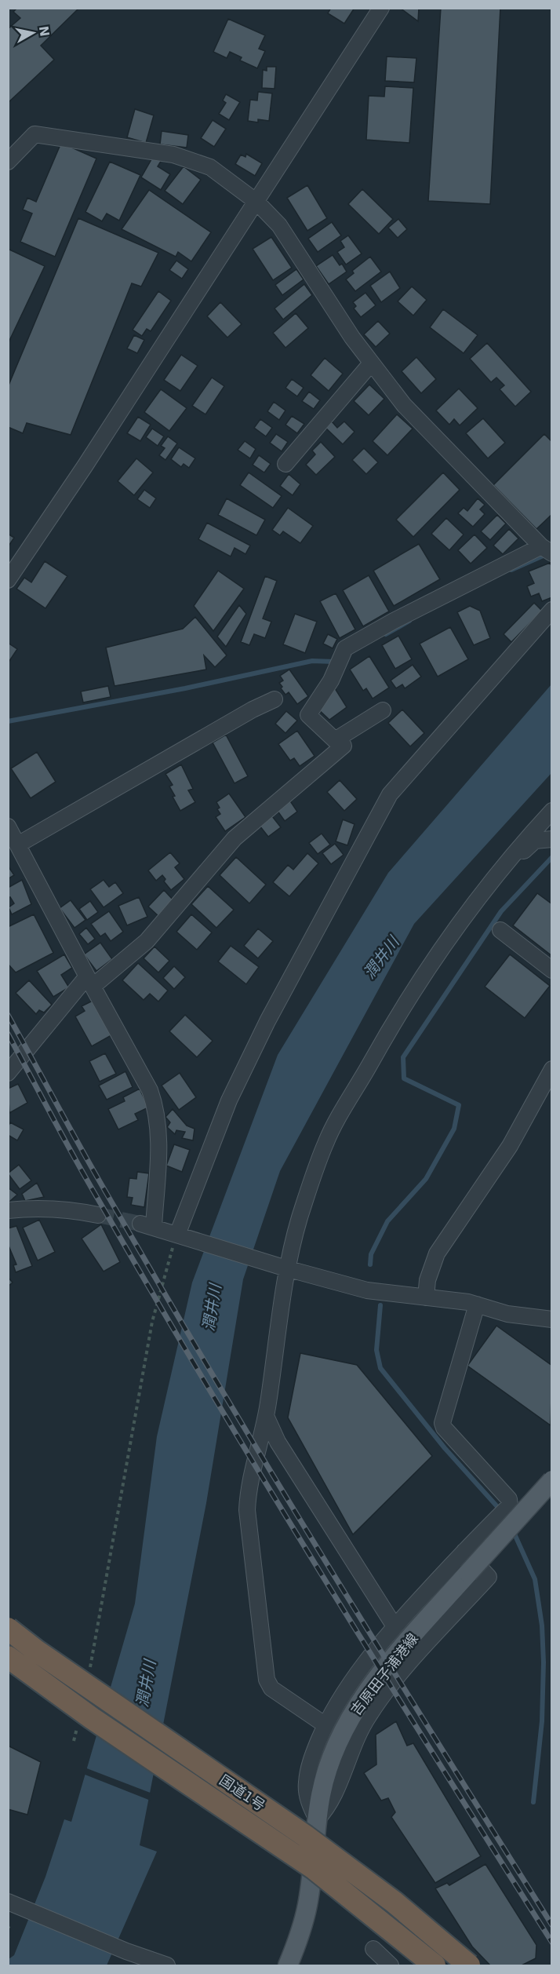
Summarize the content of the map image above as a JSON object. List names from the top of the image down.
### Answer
{
  "streets": {
    "highway": ["国道1号"],
    "main road": ["吉原田子浦港線"]
  },
  "water": ["潤井川"],
  "north": "right"
}
